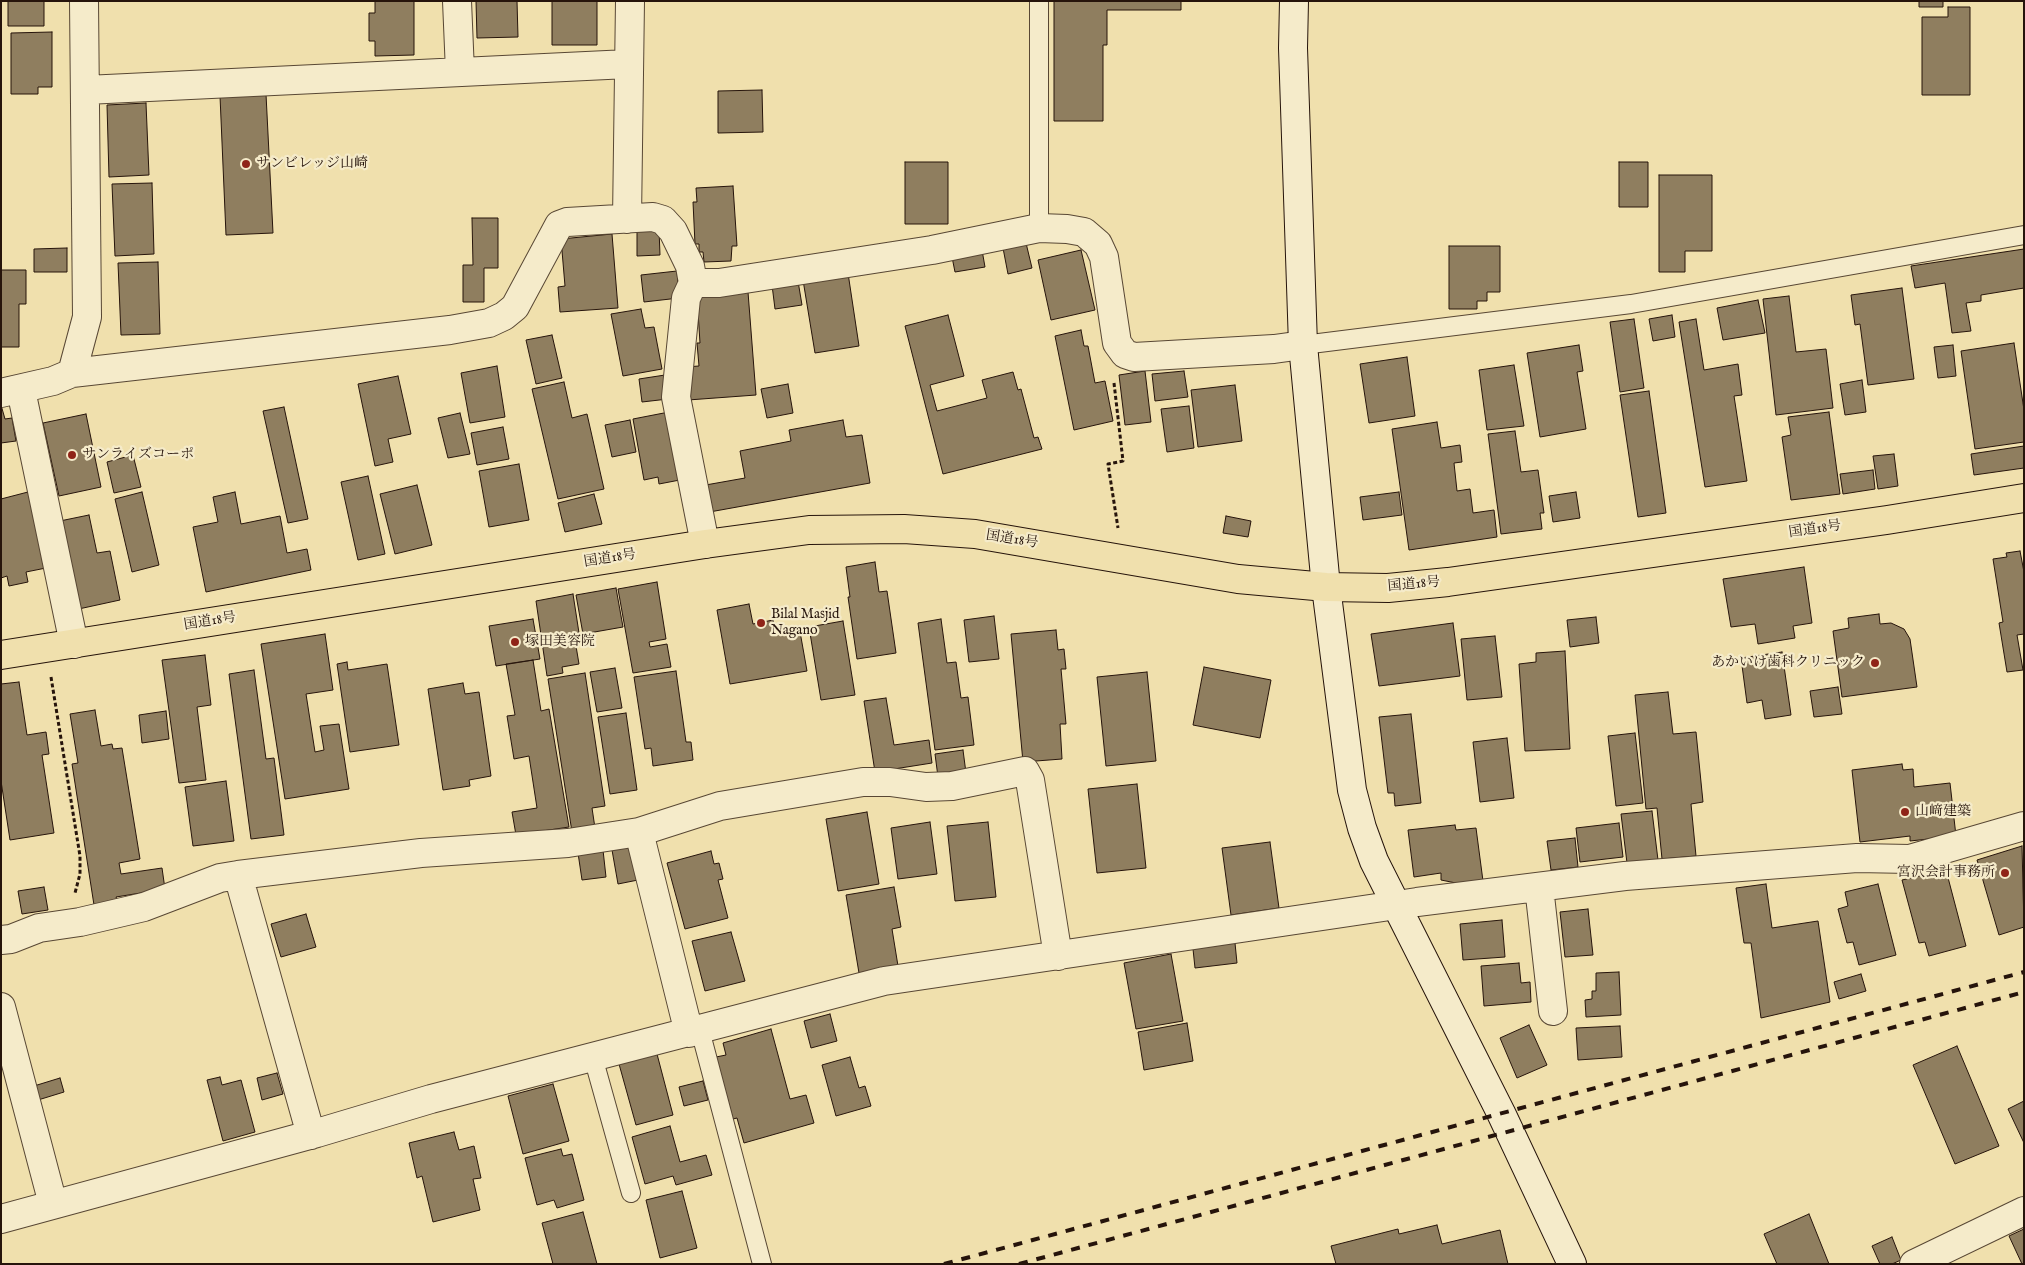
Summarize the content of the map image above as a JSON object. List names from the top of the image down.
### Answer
{
  "streets": {
    "highway": ["国道18号"]
  },
  "places": [
    "サンビレッジ山崎",
    "サンライズコーポ",
    "Bilal Masjid Nagano",
    "塚田美容院",
    "あかいけ歯科クリニック",
    "山﨑建築",
    "宮沢会計事務所"
  ]
}
